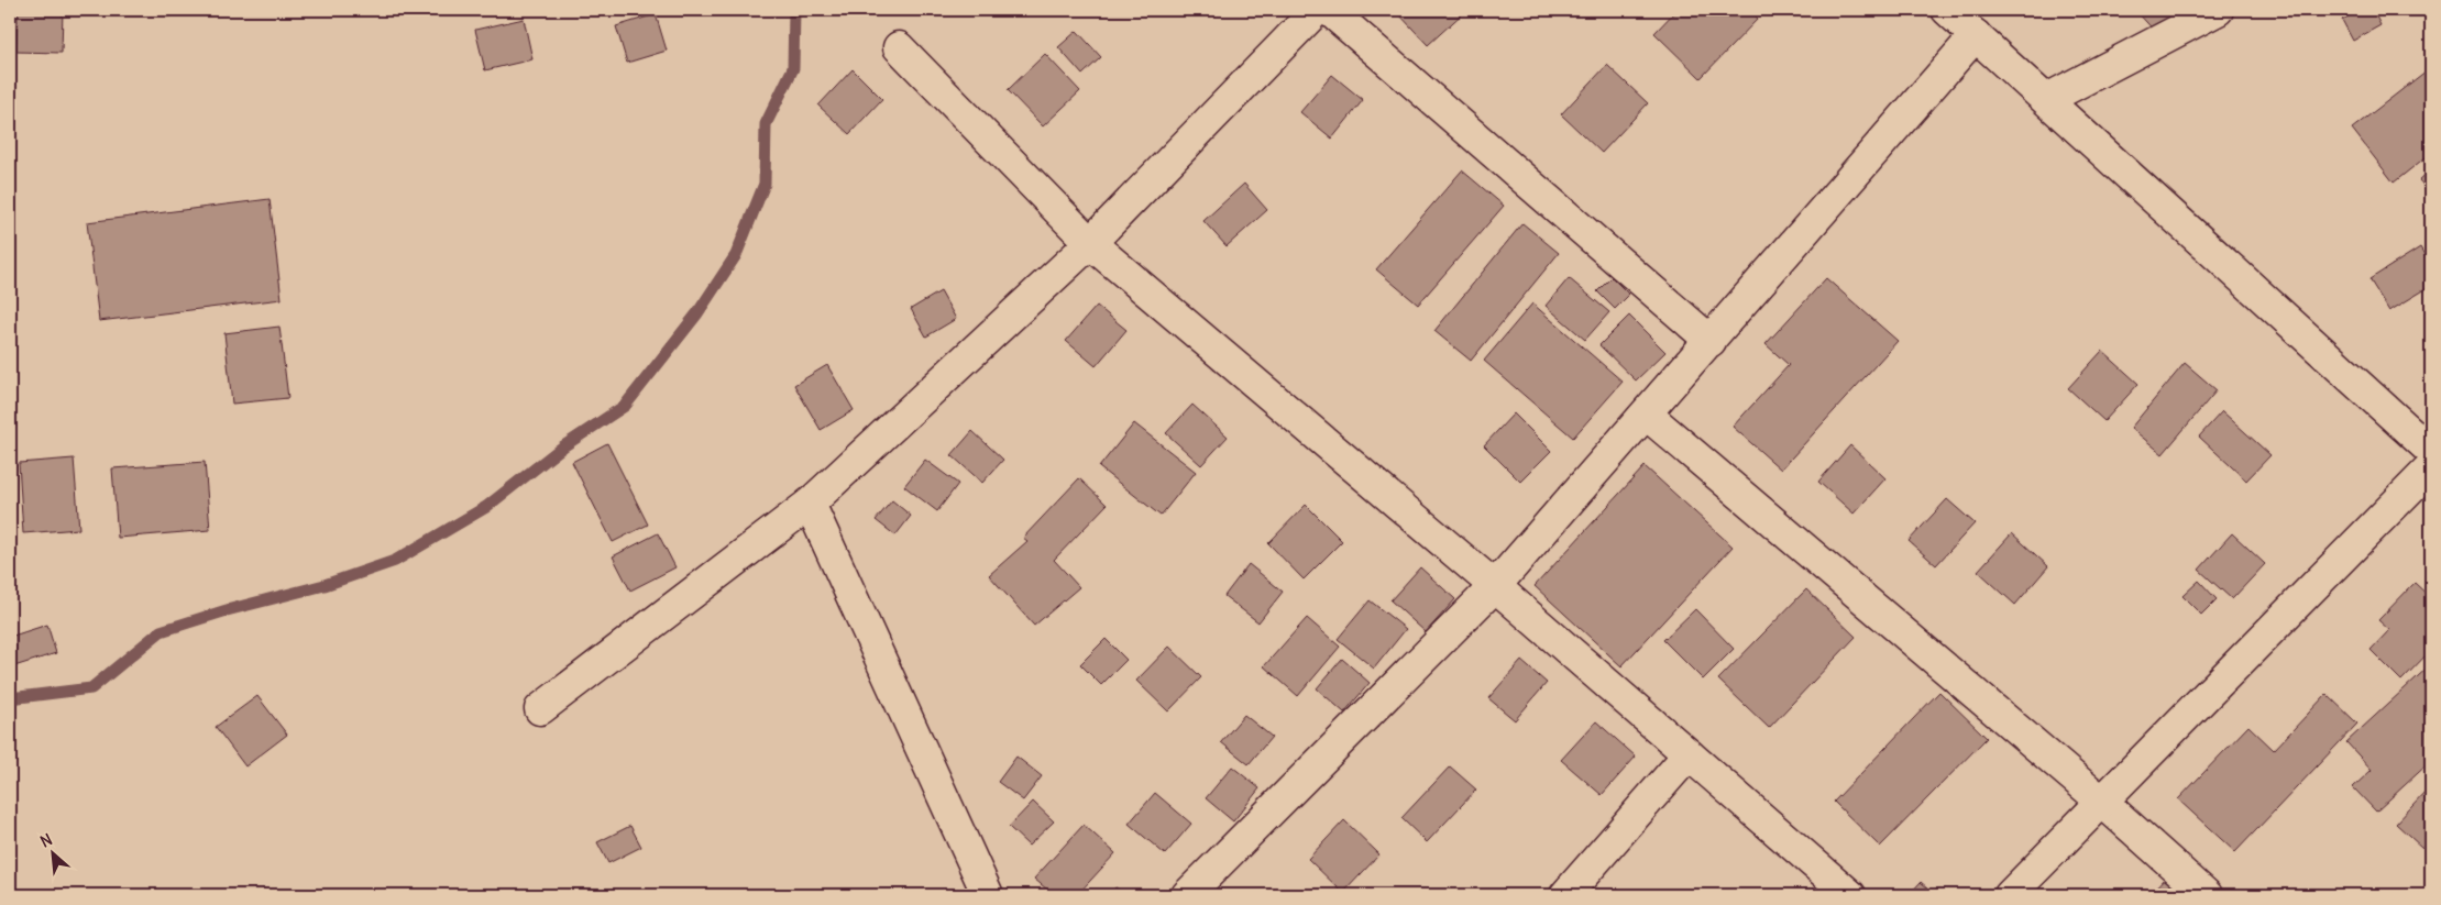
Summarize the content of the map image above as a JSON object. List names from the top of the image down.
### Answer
{
  "north": "top left"
}
